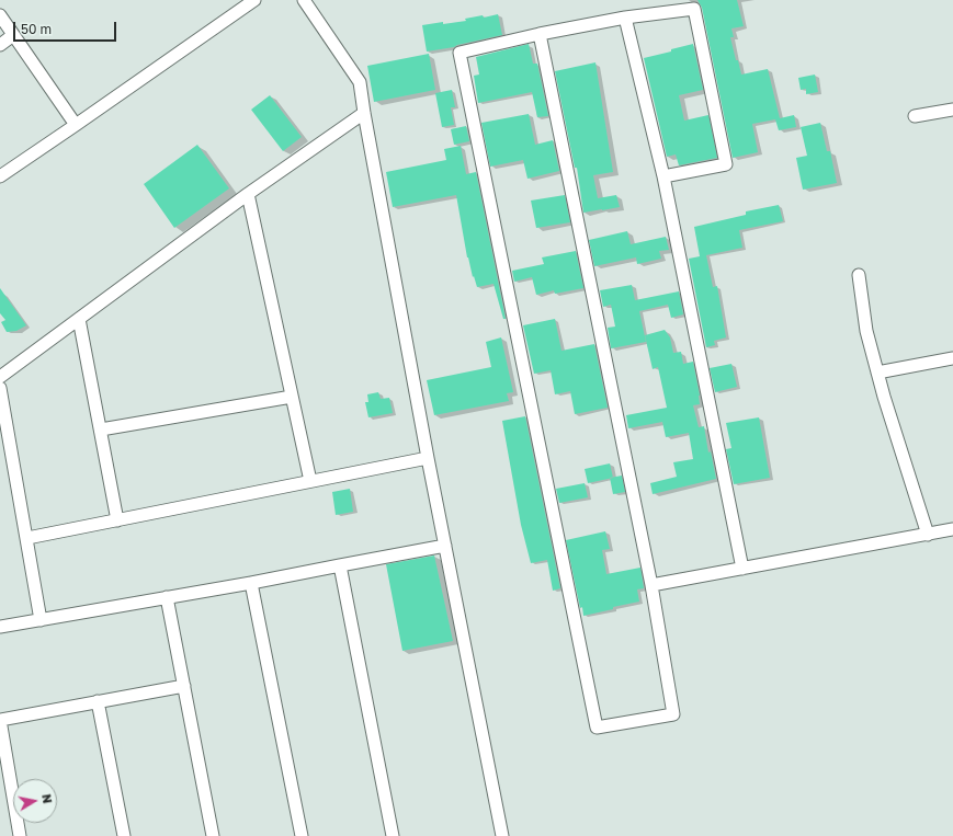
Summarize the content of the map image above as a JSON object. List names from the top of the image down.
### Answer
{
  "scale_bar": "50 m",
  "north": "right"
}
